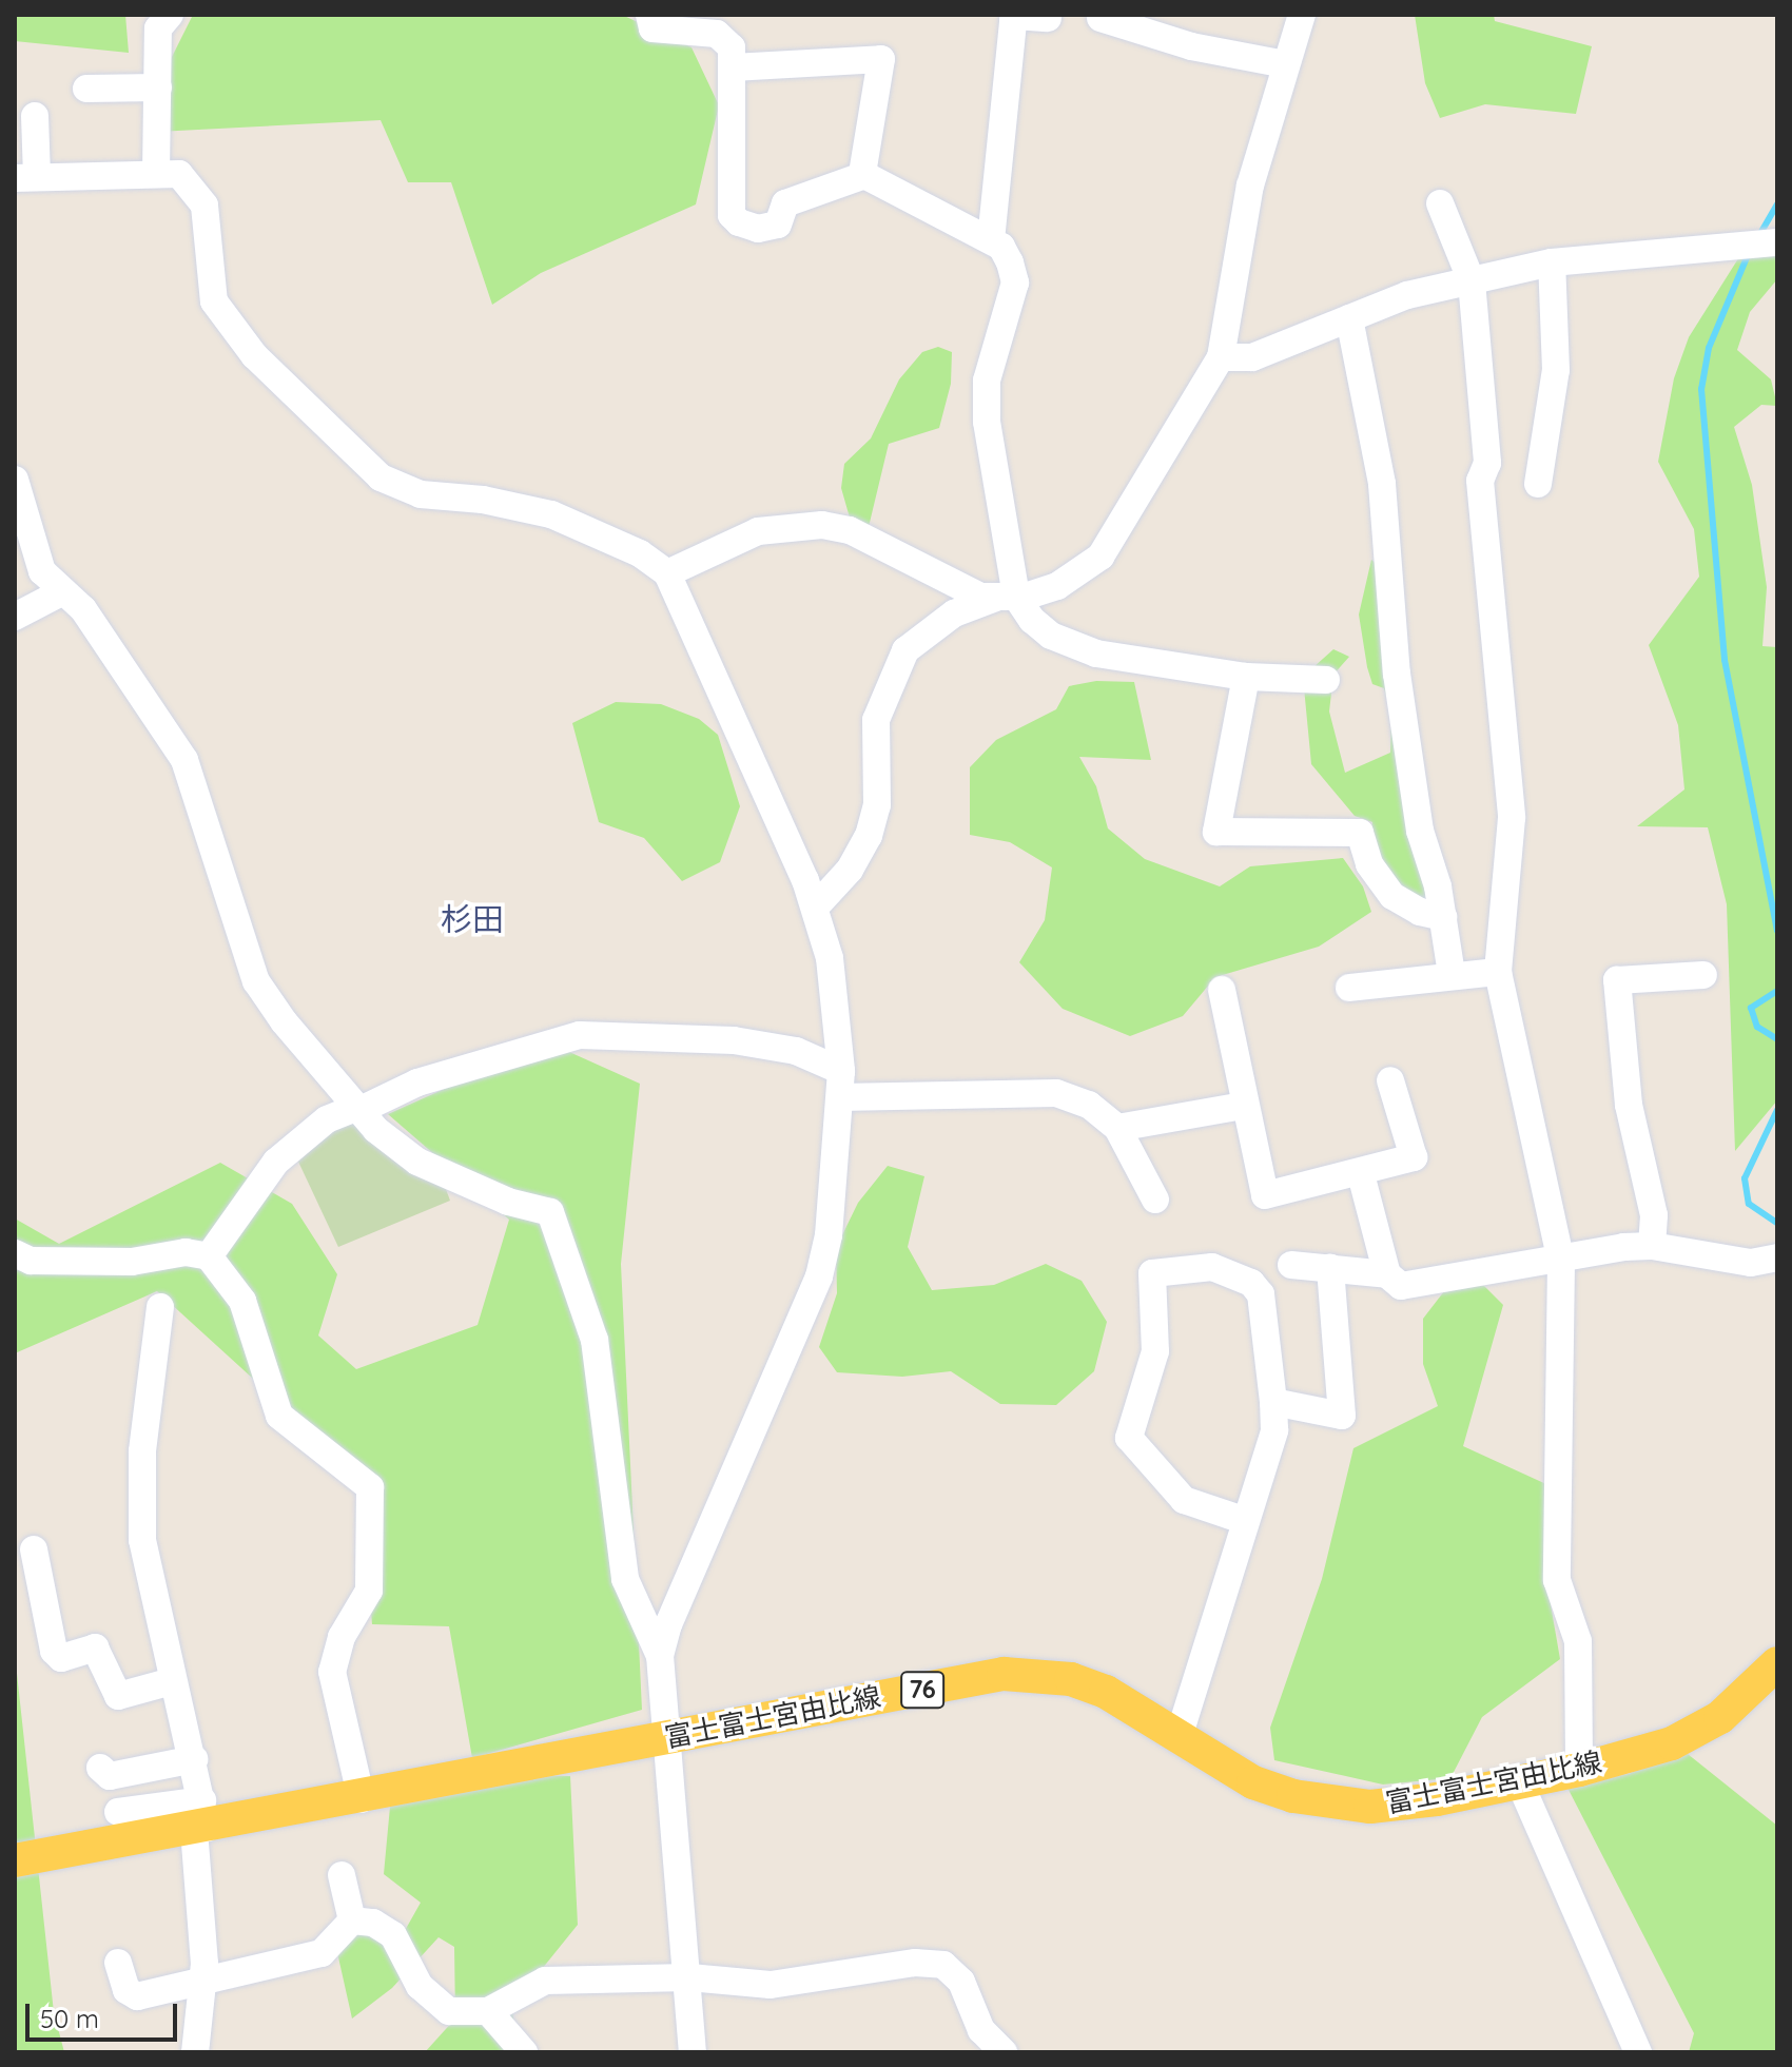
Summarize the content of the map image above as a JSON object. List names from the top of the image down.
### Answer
{
  "streets": {
    "main road": ["76", "富士富士宮由比線"]
  },
  "districts": ["杉田"],
  "scale_bar": "50 m"
}
